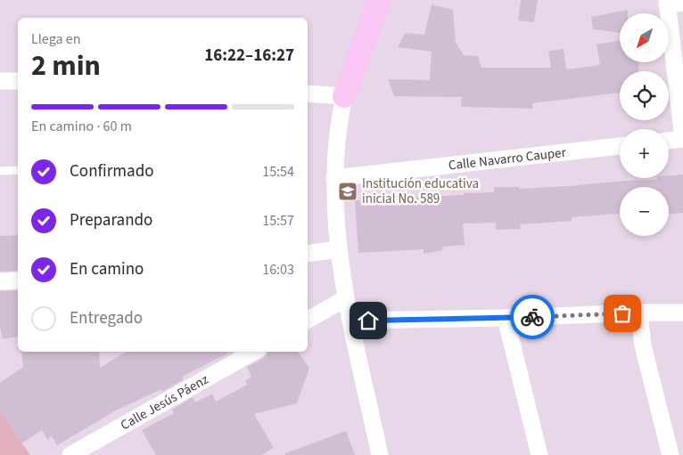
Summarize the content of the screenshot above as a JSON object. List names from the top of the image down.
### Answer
{
  "streets": {
    "street": ["Calle Navarro Cauper", "Calle Jesús Páenz"]
  },
  "places": {
    "school or university": ["Institución educativa inicial No. 589"]
  },
  "north": "bottom left",
  "page": {
    "map_buttons": ["+", "−"],
    "heading": ["2 min", "Llega en", "16:22–16:27"],
    "bar": "En camino · 60 m",
    "list": [
      ["Confirmado", "15:54"],
      ["Preparando", "15:57"],
      ["En camino", "16:03"],
      "Entregado"
    ]
  }
}
